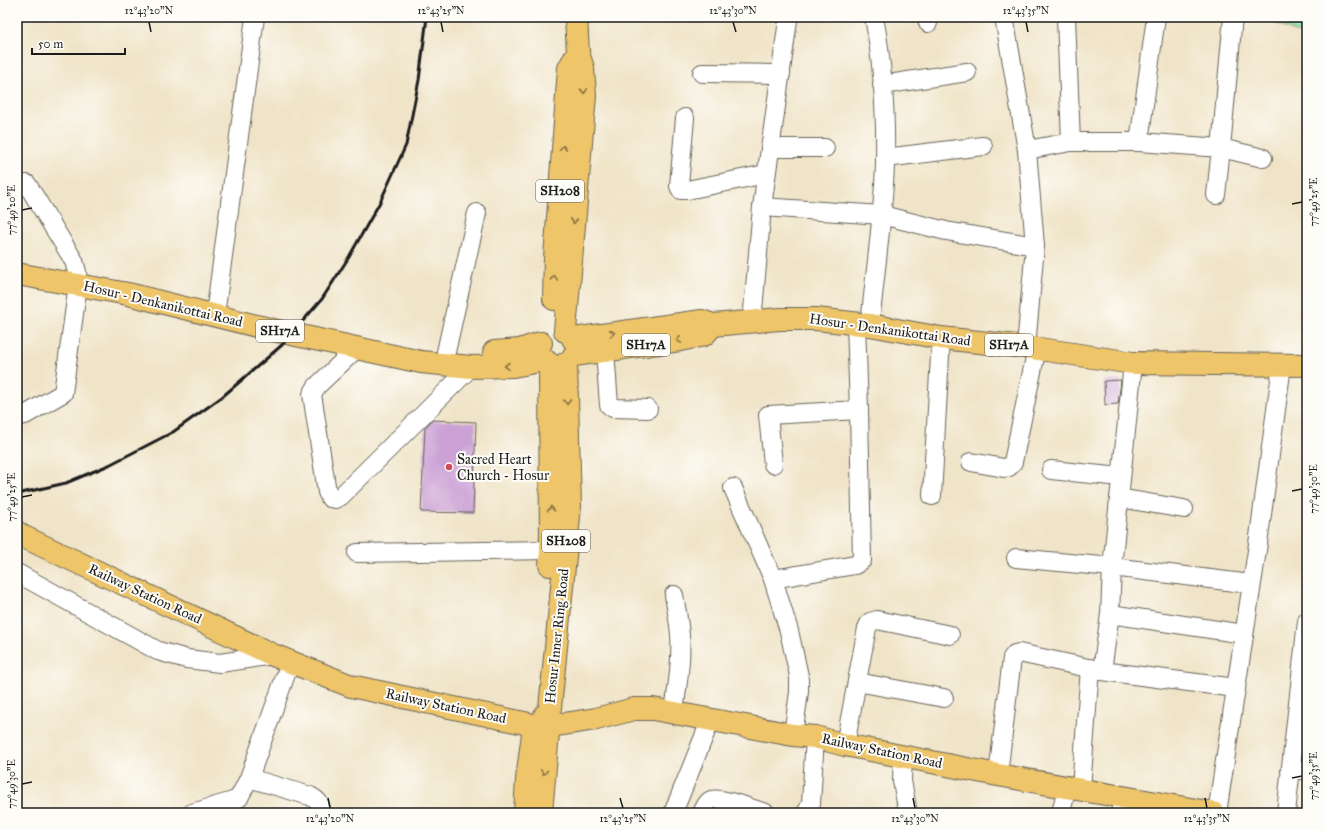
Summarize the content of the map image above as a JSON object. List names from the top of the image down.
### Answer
{
  "streets": {
    "main road": [
      "SH208",
      "Hosur - Denkanikottai Road",
      "SH17A",
      "Railway Station Road",
      "Hosur Inner Ring Road"
    ]
  },
  "crossings": [
    ["Hosur - Denkanikottai Road", "Hosur Inner Ring Road"],
    ["Railway Station Road", "Hosur Inner Ring Road"]
  ],
  "places": ["Sacred Heart Church - Hosur"],
  "scale_bar": "50 m",
  "coordinates": [
    "12°43'20\"N",
    "12°43'25\"N",
    "12°43'30\"N",
    "12°43'35\"N",
    "77°49'25\"E",
    "77°49'20\"E",
    "77°49'30\"E",
    "77°49'35\"E"
  ]
}
